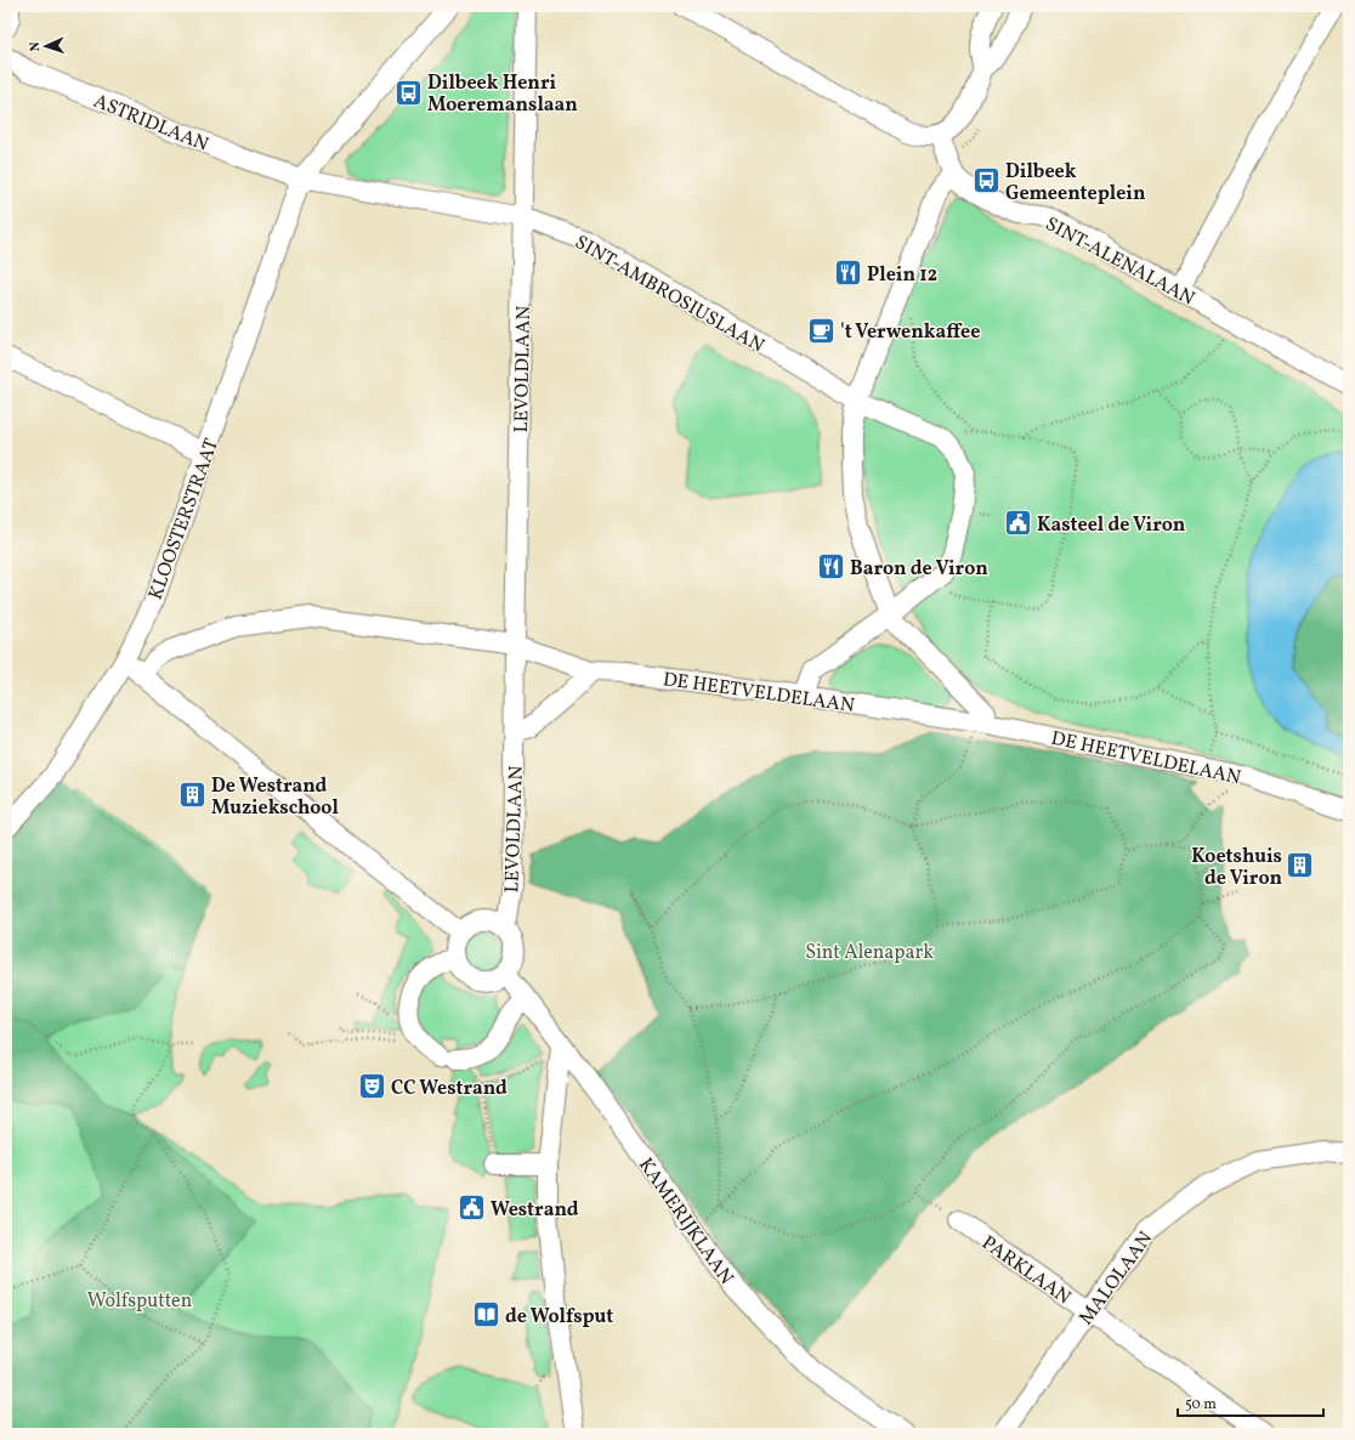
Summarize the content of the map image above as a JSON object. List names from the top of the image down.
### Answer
{
  "streets": {
    "street": [
      "ASTRIDLAAN",
      "SINT-ALENALAAN",
      "SINT-AMBROSIUSLAAN",
      "LEVOLDLAAN",
      "KLOOSTERSTRAAT",
      "DE HEETVELDELAAN",
      "KAMERIJKLAAN",
      "PARKLAAN",
      "MALOLAAN"
    ]
  },
  "crossings": [
    ["ASTRIDLAAN", "SINT-AMBROSIUSLAAN"],
    ["ASTRIDLAAN", "KLOOSTERSTRAAT"],
    ["SINT-AMBROSIUSLAAN", "LEVOLDLAAN"],
    ["SINT-AMBROSIUSLAAN", "KLOOSTERSTRAAT"],
    ["LEVOLDLAAN", "DE HEETVELDELAAN"],
    ["LEVOLDLAAN", "KAMERIJKLAAN"],
    ["PARKLAAN", "MALOLAAN"]
  ],
  "parks": ["Sint Alenapark", "Wolfsputten"],
  "places": {
    "bus stop": ["Dilbeek Henri Moeremanslaan", "Dilbeek Gemeenteplein"],
    "restaurant": ["Plein 12", "Baron de Viron"],
    "cafe": ["'t Verwenkaffee"],
    "public building": ["Kasteel de Viron", "Westrand"],
    "building": ["De Westrand Muziekschool", "Koetshuis de Viron"],
    "theatre": ["CC Westrand"],
    "library": ["de Wolfsput"]
  },
  "scale_bar": "50 m",
  "north": "left"
}
